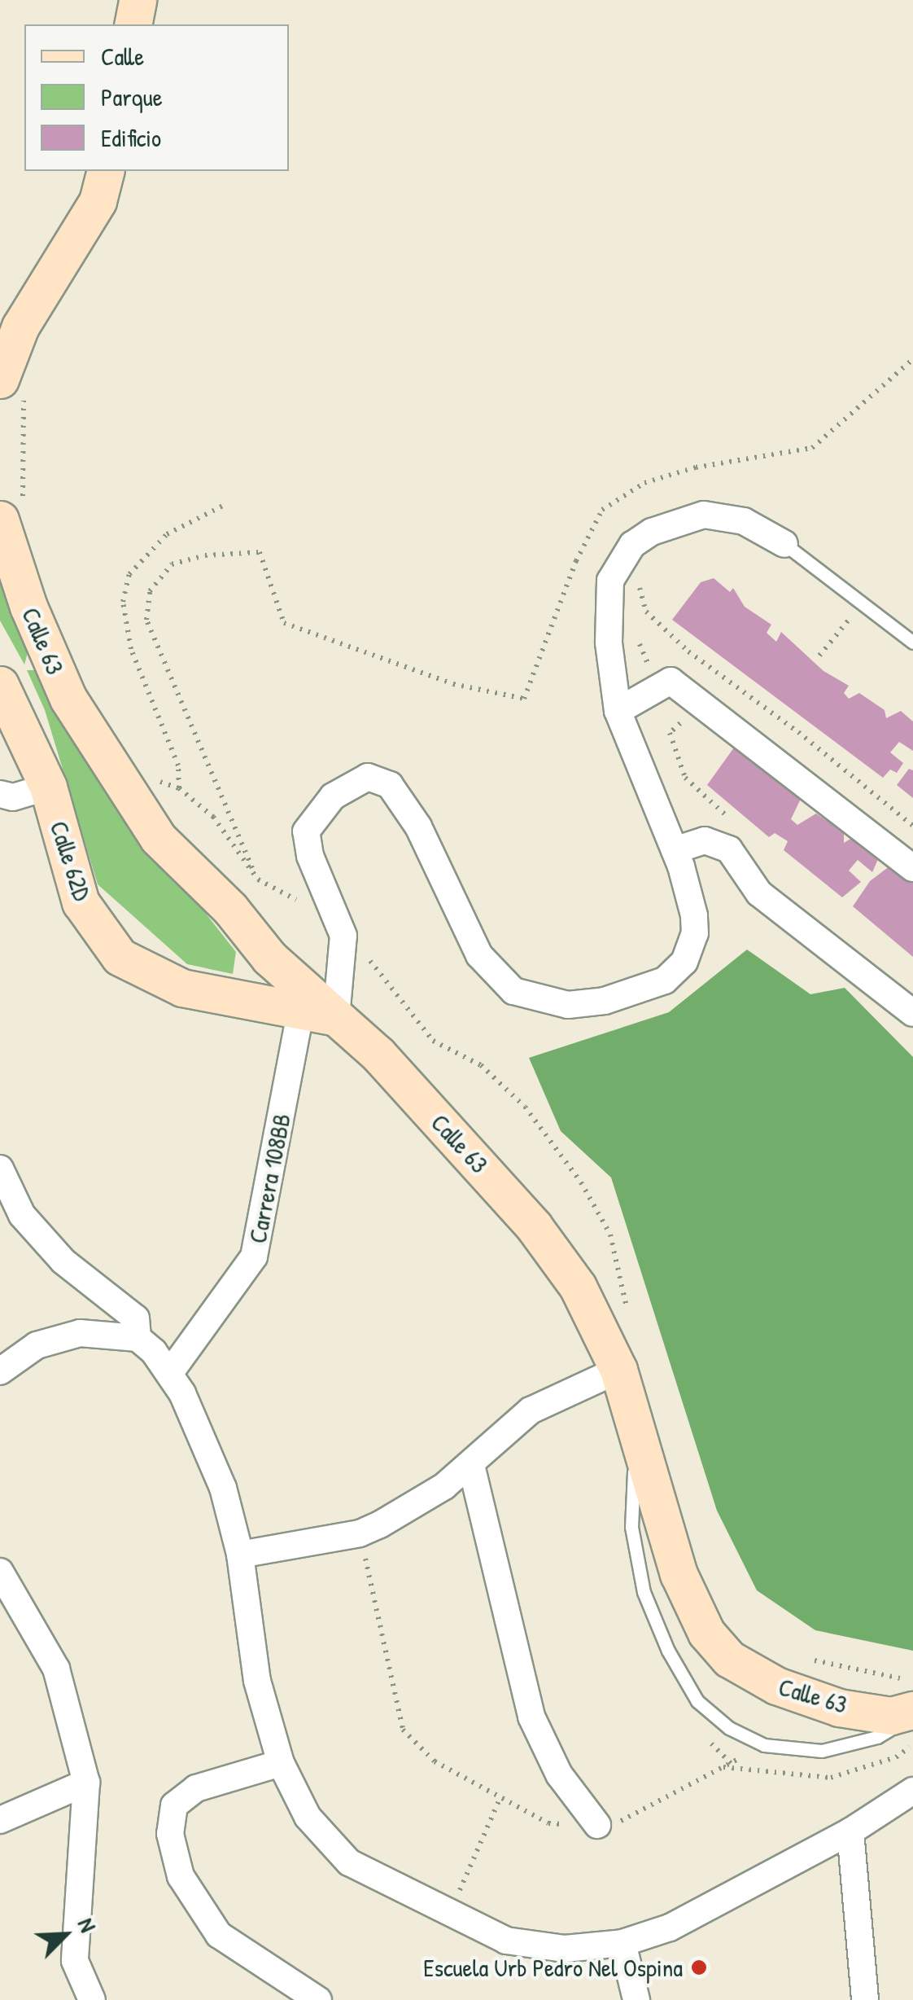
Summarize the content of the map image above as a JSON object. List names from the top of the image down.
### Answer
{
  "streets": {
    "main road": ["Calle 63", "Calle 62D"],
    "street": ["Carrera 108BB"]
  },
  "crossings": [
    ["Calle 63", "Calle 62D"],
    ["Calle 62D", "Carrera 108BB"]
  ],
  "places": ["Escuela Urb Pedro Nel Ospina"],
  "legend": ["Calle", "Parque", "Edificio"],
  "north": "top right"
}
